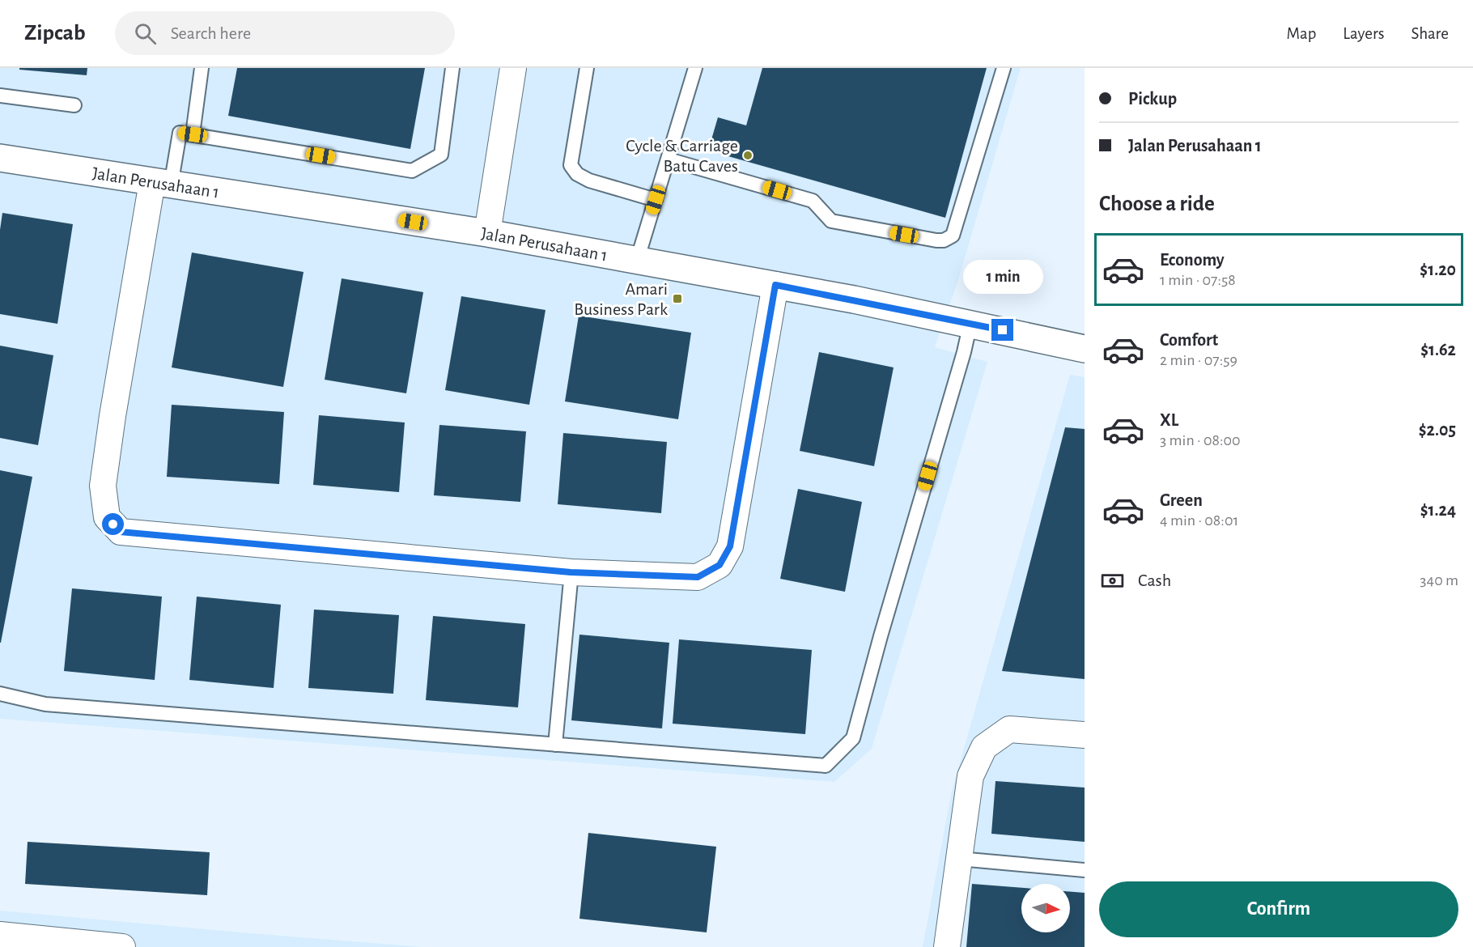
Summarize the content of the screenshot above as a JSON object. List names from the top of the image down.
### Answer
{
  "streets": {
    "street": ["Jalan Perusahaan 1"]
  },
  "places": {
    "other": ["Cycle & Carriage Batu Caves"],
    "transit": ["Amari Business Park"]
  },
  "north": "right",
  "page": {
    "header": "Zipcab",
    "search": "Search here",
    "nav": ["Map", "Layers", "Share"],
    "banner": ["Pickup", "Jalan Perusahaan 1"],
    "heading": "Choose a ride",
    "list": [
      {
        "name": "Economy",
        "note": "1 min · 07:58",
        "value": "$1.20"
      },
      {
        "name": "Comfort",
        "note": "2 min · 07:59",
        "value": "$1.62"
      },
      {
        "name": "XL",
        "note": "3 min · 08:00",
        "value": "$2.05"
      },
      {
        "name": "Green",
        "note": "4 min · 08:01",
        "value": "$1.24"
      }
    ],
    "bubble": "1 min",
    "pay": ["Cash", "340 m"],
    "buttons": "Confirm"
  }
}
